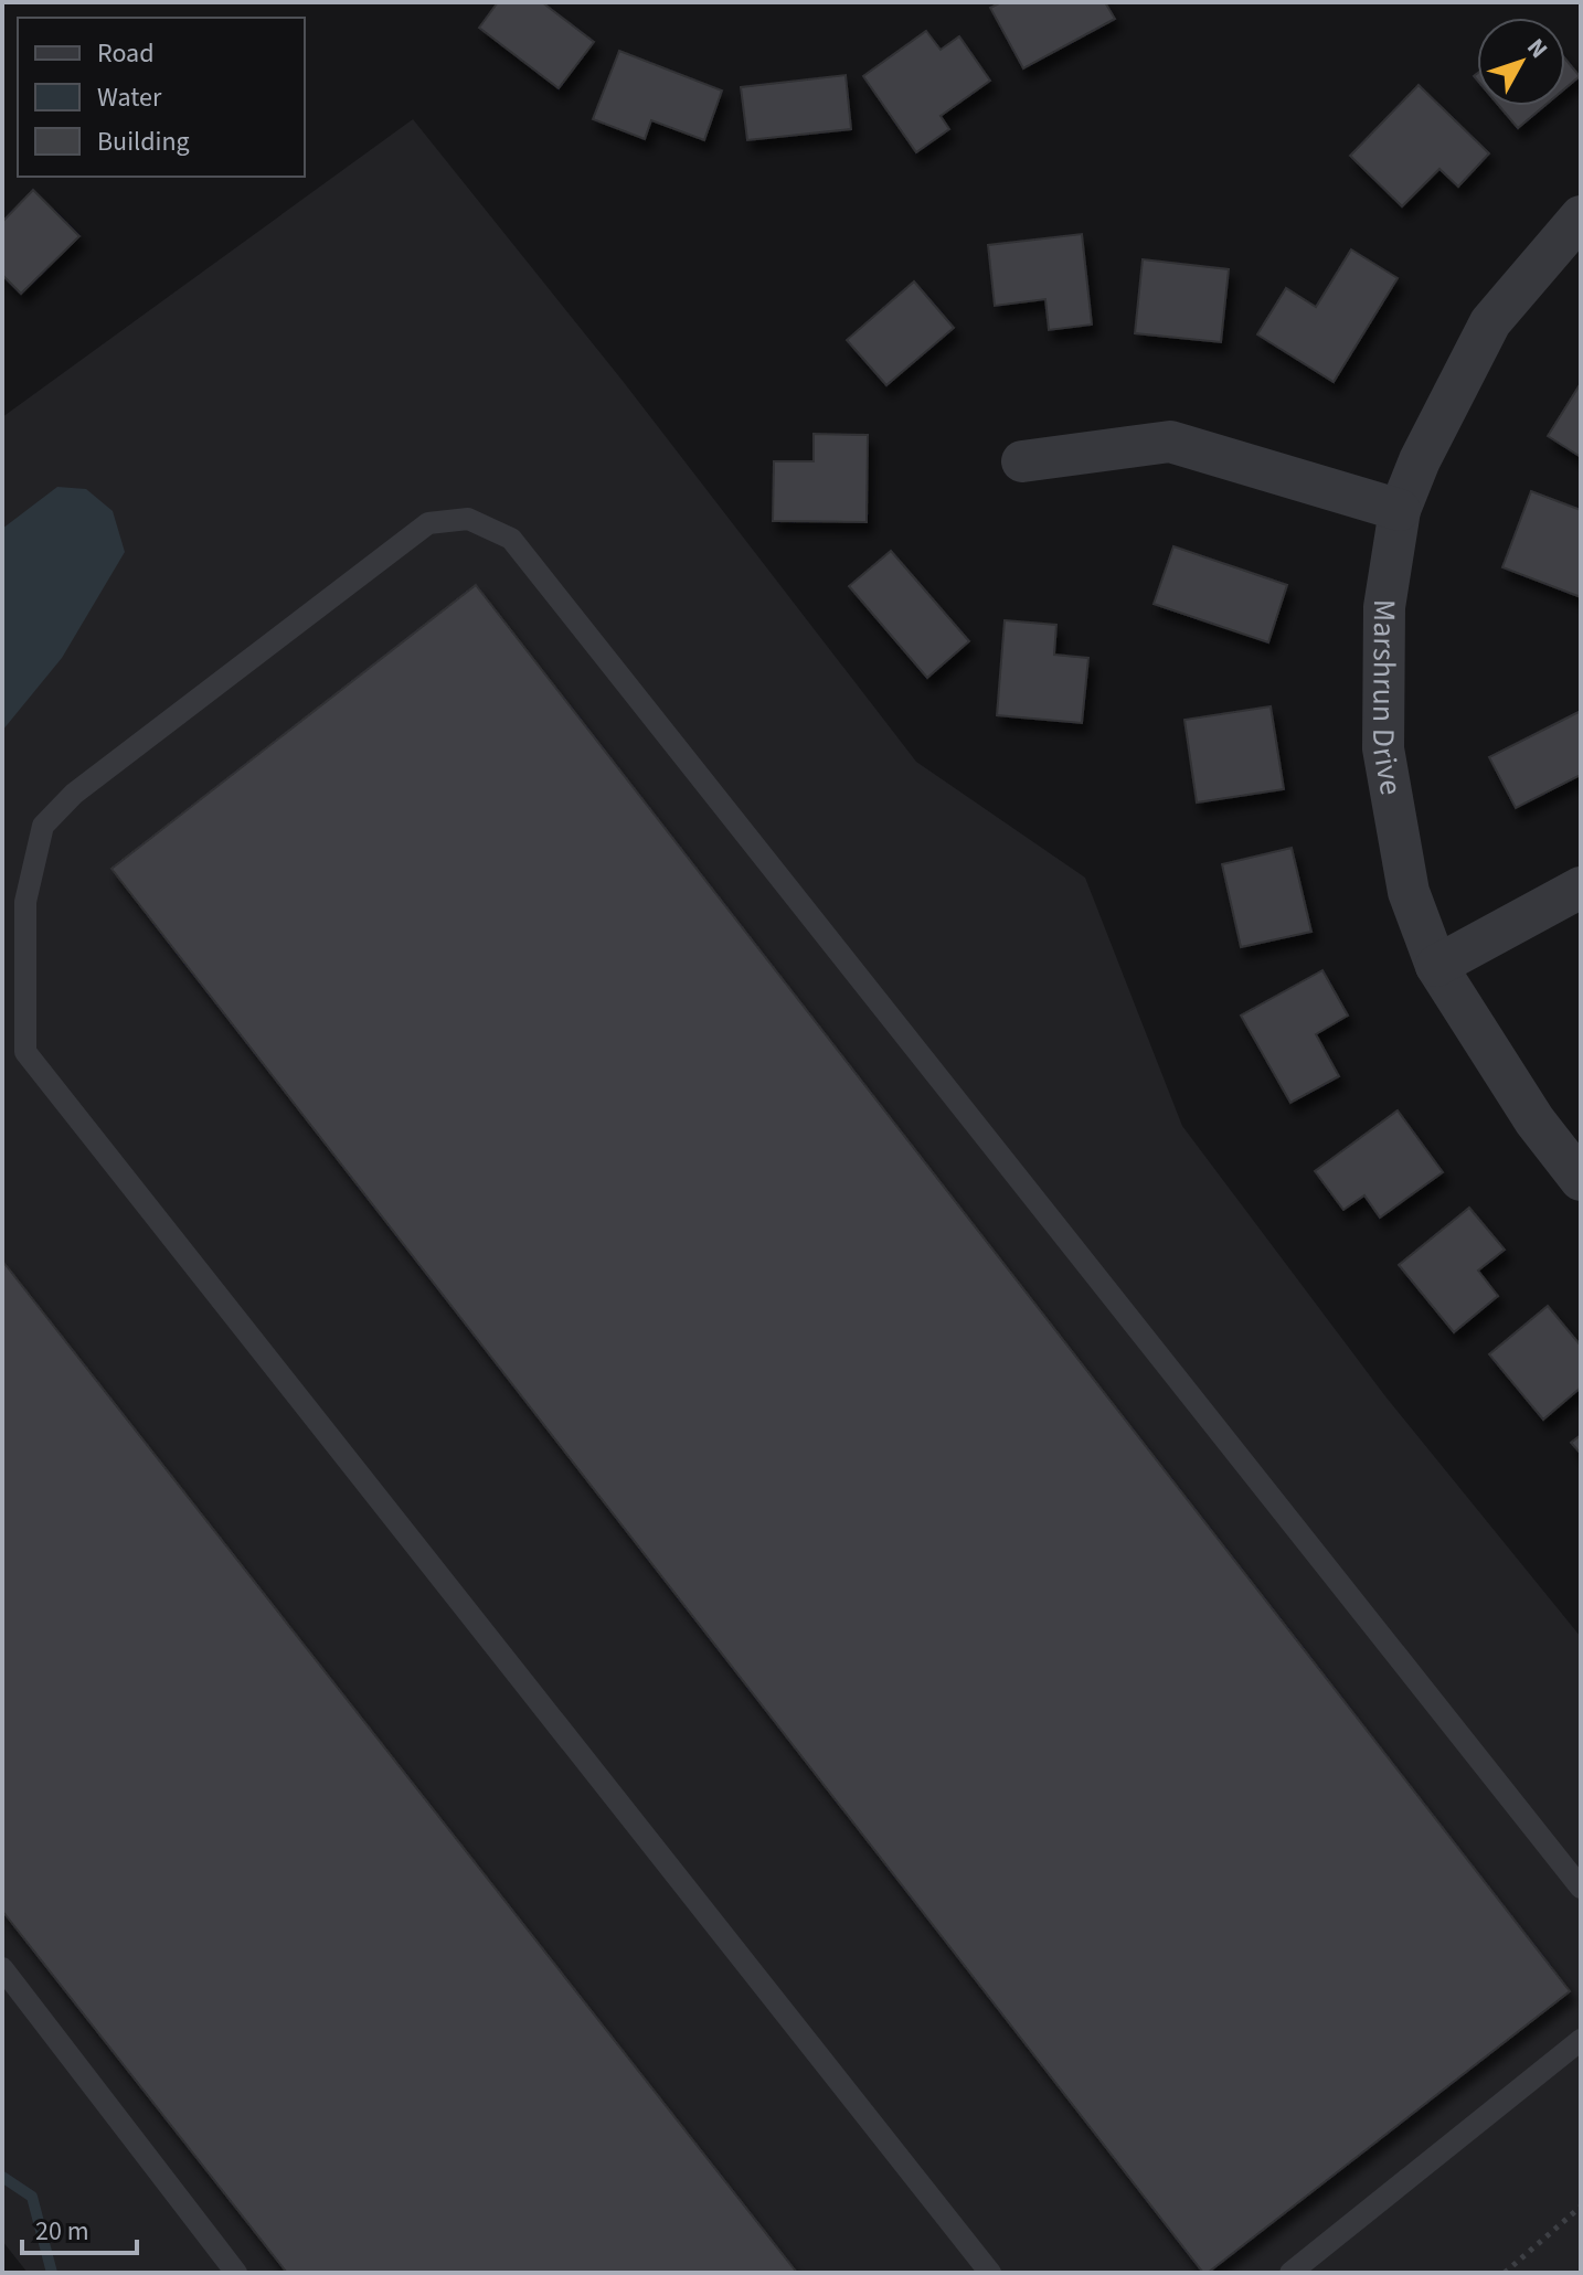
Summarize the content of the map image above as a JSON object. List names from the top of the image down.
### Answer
{
  "streets": {
    "street": ["Marshrun Drive"]
  },
  "legend": ["Road", "Water", "Building"],
  "scale_bar": "20 m",
  "north": "top right"
}
